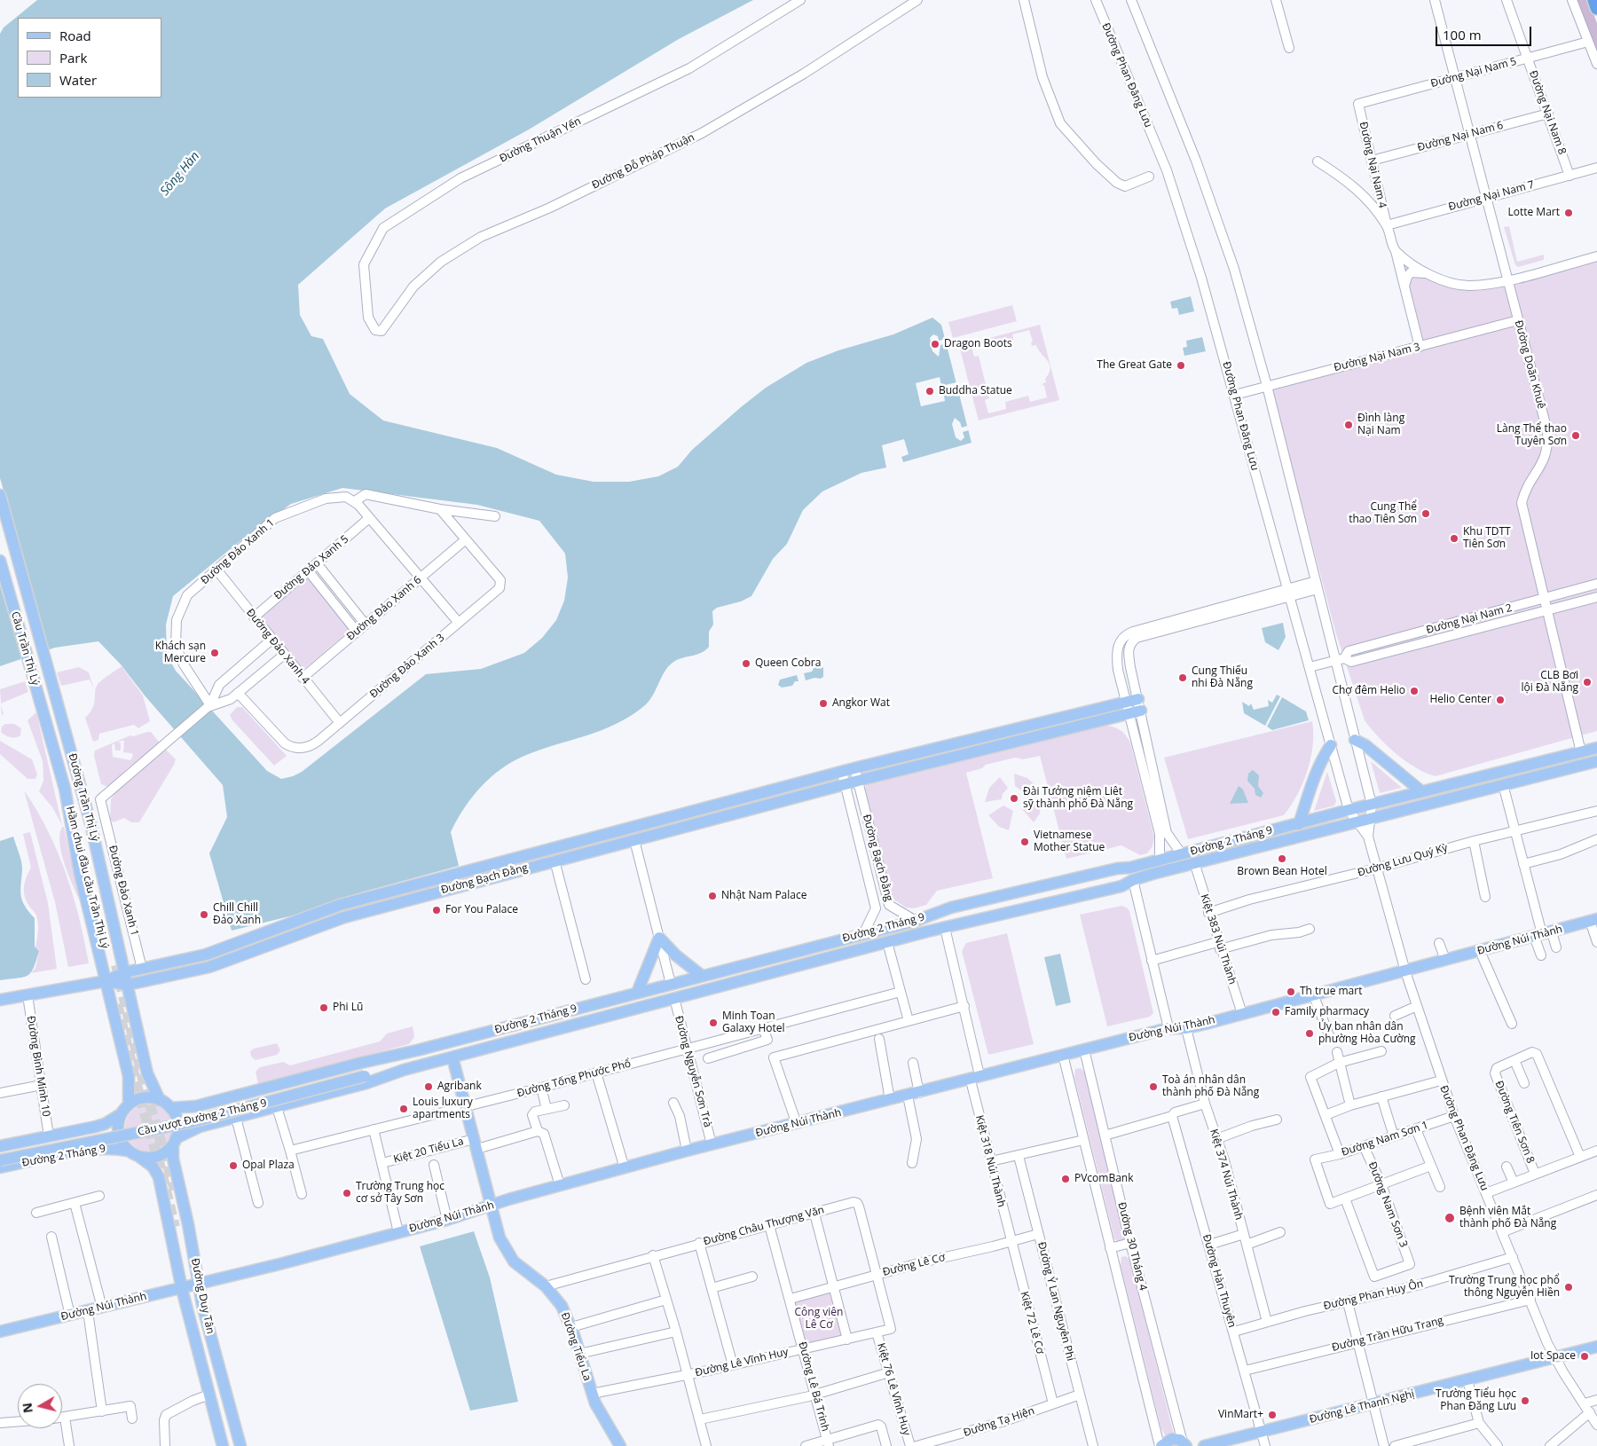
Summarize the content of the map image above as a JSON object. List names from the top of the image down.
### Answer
{
  "streets": {
    "main road": [
      "Cầu Trần Thị Lý",
      "Đường Trần Thị Lý",
      "Đường 2 Tháng 9",
      "Đường Bạch Đằng",
      "Hầm chui đầu cầu Trần Thị Lý",
      "Đường Núi Thành",
      "Cầu vượt Đường 2 Tháng 9",
      "Đường Duy Tân",
      "Đường Tiểu La",
      "Đường Lê Thanh Nghị"
    ],
    "street": [
      "Đường Nại Nam 5",
      "Đường Phan Đăng Lưu",
      "Đường Nại Nam 8",
      "Đường Nại Nam 6",
      "Đường Thuận Yến",
      "Đường Đỗ Pháp Thuận",
      "Đường Nại Nam 4",
      "Đường Nại Nam 7",
      "Đường Nại Nam 3",
      "Đường Doãn Khuê",
      "Đường Đảo Xanh 1",
      "Đường Đảo Xanh 5",
      "Đường Đảo Xanh 6",
      "Đường Nại Nam 2",
      "Đường Đảo Xanh 4",
      "Đường Đảo Xanh 3",
      "Đường Lưu Quý Kỳ",
      "Kiệt 383 Núi Thành",
      "Đường Bình Minh 10",
      "Đường Nguyễn Sơn Trà",
      "Đường Tống Phước Phổ",
      "Đường Tiên Sơn 8",
      "Đường Nam Sơn 1",
      "Kiệt 20 Tiểu La",
      "Kiệt 318 Núi Thành",
      "Kiệt 374 Núi Thành",
      "Đường Nam Sơn 3",
      "Đường Châu Thượng Văn",
      "Đường 30 Tháng 4",
      "Đường Lê Cơ",
      "Đường Hàn Thuyên",
      "Đường Phan Huy Ôn",
      "Đường Ỷ Lan Nguyên Phi",
      "Kiệt 72 Lê Cơ",
      "Đường Trần Hữu Trang",
      "Đường Lê Vĩnh Huy",
      "Đường Lê Bá Trinh",
      "Kiệt 76 Lê Vĩnh Huy",
      "Đường Tạ Hiện"
    ]
  },
  "crossings": [
    ["Đường Nại Nam 5", "Đường Nại Nam 8"],
    ["Đường Nại Nam 5", "Đường Nại Nam 4"],
    ["Đường Nại Nam 5", "Đường Doãn Khuê"],
    ["Đường Phan Đăng Lưu", "Đường Nại Nam 3"],
    ["Đường Phan Đăng Lưu", "Đường Nại Nam 2"],
    ["Đường Phan Đăng Lưu", "Đường 2 Tháng 9"],
    ["Đường Phan Đăng Lưu", "Đường Lưu Quý Kỳ"],
    ["Đường Phan Đăng Lưu", "Đường Núi Thành"],
    ["Đường Phan Đăng Lưu", "Đường Nam Sơn 1"],
    ["Đường Phan Đăng Lưu", "Đường Phan Huy Ôn"],
    ["Đường Phan Đăng Lưu", "Đường Trần Hữu Trang"],
    ["Đường Phan Đăng Lưu", "Đường Lê Thanh Nghị"],
    ["Đường Nại Nam 8", "Đường Nại Nam 6"],
    ["Đường Nại Nam 8", "Đường Nại Nam 7"],
    ["Đường Nại Nam 6", "Đường Nại Nam 4"],
    ["Đường Nại Nam 6", "Đường Doãn Khuê"],
    ["Đường Thuận Yến", "Đường Đỗ Pháp Thuận"],
    ["Đường Nại Nam 4", "Đường Nại Nam 7"],
    ["Đường Nại Nam 7", "Đường Doãn Khuê"],
    ["Đường Nại Nam 3", "Đường Doãn Khuê"],
    ["Đường Doãn Khuê", "Đường Nại Nam 2"],
    ["Đường Doãn Khuê", "Đường 2 Tháng 9"],
    ["Đường Đảo Xanh 1", "Đường Đảo Xanh 4"],
    ["Đường Đảo Xanh 1", "Đường Đảo Xanh 3"],
    ["Đường Đảo Xanh 1", "Đường Bạch Đằng"],
    ["Đường Đảo Xanh 5", "Đường Đảo Xanh 4"],
    ["Đường Đảo Xanh 6", "Đường Đảo Xanh 4"],
    ["Đường Đảo Xanh 6", "Đường Đảo Xanh 3"],
    ["Đường Đảo Xanh 4", "Đường Đảo Xanh 3"],
    ["Cầu Trần Thị Lý", "Đường Trần Thị Lý"],
    ["Đường Trần Thị Lý", "Đường 2 Tháng 9"],
    ["Đường Trần Thị Lý", "Đường Bạch Đằng"],
    ["Đường Trần Thị Lý", "Hầm chui đầu cầu Trần Thị Lý"],
    ["Đường Trần Thị Lý", "Đường Duy Tân"],
    ["Đường 2 Tháng 9", "Đường Bạch Đằng"],
    ["Đường 2 Tháng 9", "Kiệt 383 Núi Thành"],
    ["Đường 2 Tháng 9", "Đường Bình Minh 10"],
    ["Đường 2 Tháng 9", "Đường Nguyễn Sơn Trà"],
    ["Đường 2 Tháng 9", "Cầu vượt Đường 2 Tháng 9"],
    ["Đường 2 Tháng 9", "Đường Duy Tân"],
    ["Đường 2 Tháng 9", "Đường Tiểu La"],
    ["Đường Bạch Đằng", "Hầm chui đầu cầu Trần Thị Lý"],
    ["Đường Lưu Quý Kỳ", "Kiệt 383 Núi Thành"],
    ["Kiệt 383 Núi Thành", "Đường Núi Thành"],
    ["Đường Núi Thành", "Đường Nguyễn Sơn Trà"],
    ["Đường Núi Thành", "Kiệt 318 Núi Thành"],
    ["Đường Núi Thành", "Kiệt 374 Núi Thành"],
    ["Đường Núi Thành", "Đường 30 Tháng 4"],
    ["Đường Núi Thành", "Đường Duy Tân"],
    ["Đường Núi Thành", "Đường Tiểu La"],
    ["Đường Nguyễn Sơn Trà", "Đường Tống Phước Phổ"],
    ["Đường Tống Phước Phổ", "Đường Tiểu La"],
    ["Đường Nam Sơn 1", "Đường Nam Sơn 3"],
    ["Kiệt 20 Tiểu La", "Đường Tiểu La"],
    ["Kiệt 318 Núi Thành", "Đường Lê Cơ"],
    ["Kiệt 318 Núi Thành", "Kiệt 72 Lê Cơ"],
    ["Kiệt 374 Núi Thành", "Đường Phan Huy Ôn"],
    ["Đường Châu Thượng Văn", "Đường Lê Cơ"],
    ["Đường Châu Thượng Văn", "Đường Tiểu La"],
    ["Đường Châu Thượng Văn", "Đường Lê Vĩnh Huy"],
    ["Đường Châu Thượng Văn", "Đường Lê Bá Trinh"],
    ["Đường Lê Cơ", "Đường Ỷ Lan Nguyên Phi"],
    ["Đường Lê Cơ", "Kiệt 72 Lê Cơ"],
    ["Đường Lê Cơ", "Đường Lê Bá Trinh"],
    ["Đường Hàn Thuyên", "Đường Phan Huy Ôn"],
    ["Đường Hàn Thuyên", "Đường Trần Hữu Trang"],
    ["Đường Hàn Thuyên", "Đường Lê Thanh Nghị"],
    ["Đường Ỷ Lan Nguyên Phi", "Đường Tạ Hiện"],
    ["Kiệt 72 Lê Cơ", "Đường Tạ Hiện"],
    ["Đường Tiểu La", "Đường Lê Vĩnh Huy"],
    ["Đường Lê Vĩnh Huy", "Đường Lê Bá Trinh"],
    ["Đường Lê Vĩnh Huy", "Kiệt 76 Lê Vĩnh Huy"]
  ],
  "water": ["Sông Hàn"],
  "parks": ["Công viên Lê Cơ"],
  "places": [
    "Lotte Mart",
    "Dragon Boots",
    "The Great Gate",
    "Buddha Statue",
    "Đình làng Nại Nam",
    "Làng Thể thao Tuyên Sơn",
    "Cung Thể thao Tiên Sơn",
    "Khu TDTT Tiên Sơn",
    "Khách sạn Mercure",
    "Queen Cobra",
    "Cung Thiếu nhi Đà Nẵng",
    "CLB Bơi lội Đà Nẵng",
    "Chợ đêm Helio",
    "Helio Center",
    "Angkor Wat",
    "Đài Tưởng niệm Liệt sỹ thành phố Đà Nẵng",
    "Vietnamese Mother Statue",
    "Brown Bean Hotel",
    "Nhật Nam Palace",
    "For You Palace",
    "Chill Chill Đảo Xanh",
    "Th true mart",
    "Phi Lũ",
    "Family pharmacy",
    "Minh Toan Galaxy Hotel",
    "Ủy ban nhân dân phường Hòa Cường",
    "Agribank",
    "Toà án nhân dân thành phố Đà Nẵng",
    "Louis luxury apartments",
    "Opal Plaza",
    "PVcomBank",
    "Trường Trung học cơ sở Tây Sơn",
    "Bệnh viện Mắt thành phố Đà Nẵng",
    "Trường Trung học phổ thông Nguyễn Hiền",
    "Iot Space",
    "Trường Tiểu học Phan Đăng Lưu",
    "VinMart+"
  ],
  "legend": ["Road", "Park", "Water"],
  "scale_bar": "100 m",
  "north": "left"
}
